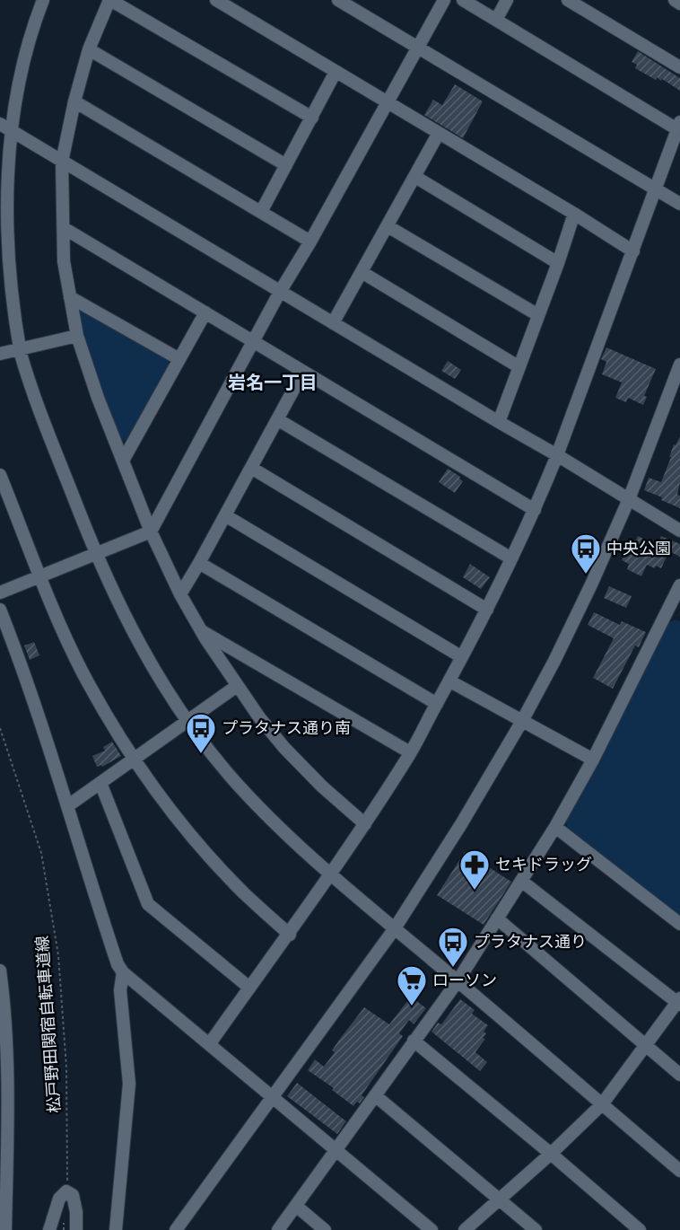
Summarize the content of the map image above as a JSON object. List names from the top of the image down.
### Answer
{
  "streets": {
    "path": ["松戸野田関宿自転車道線"]
  },
  "districts": ["岩名一丁目"],
  "places": {
    "bus stop": ["中央公園", "プラタナス通り南", "プラタナス通り"],
    "pharmacy": ["セキドラッグ"],
    "supermarket": ["ローソン"]
  }
}
